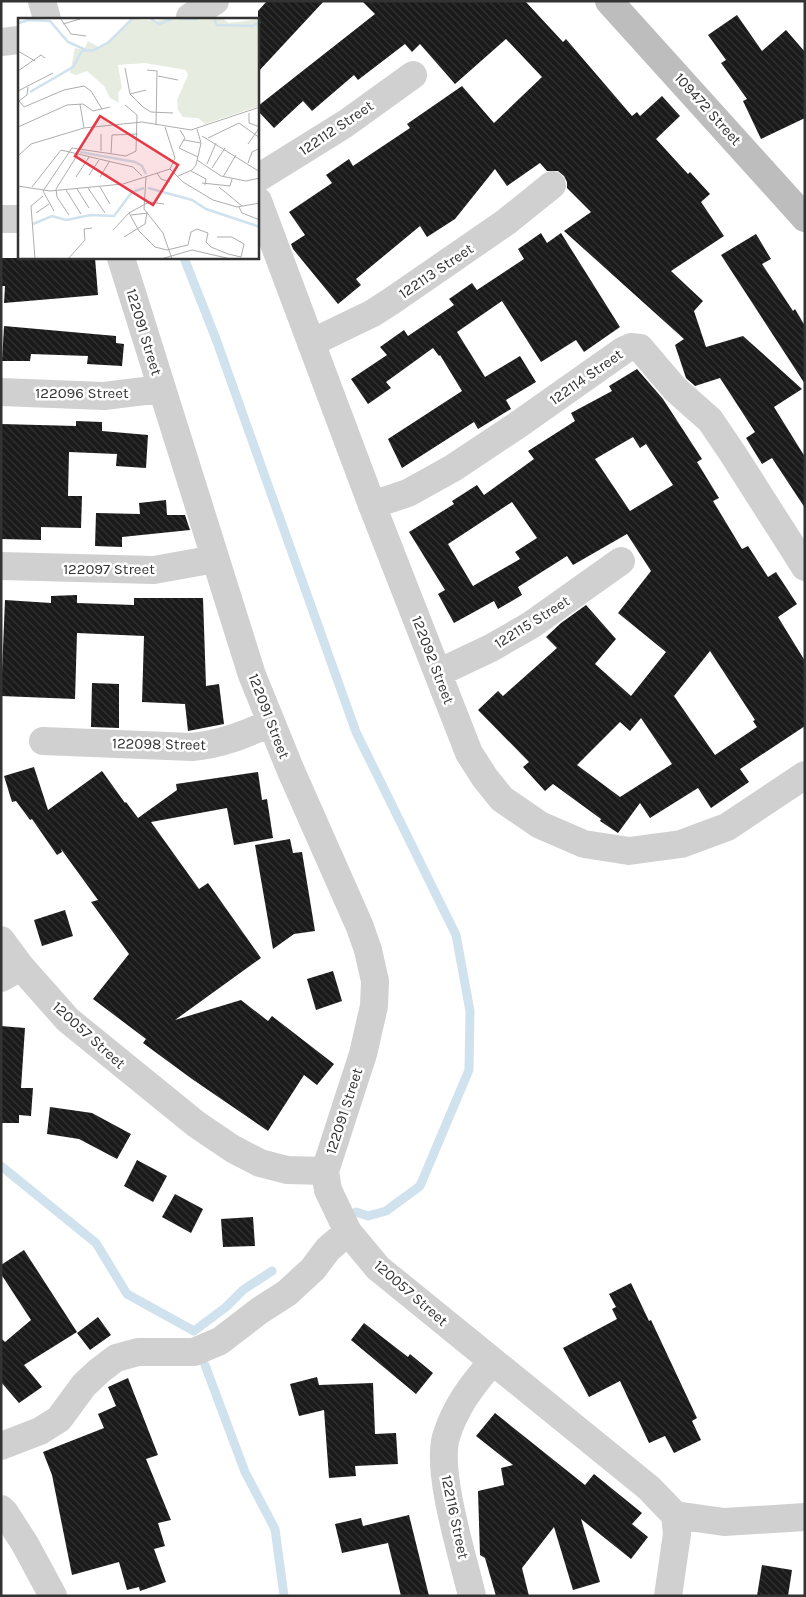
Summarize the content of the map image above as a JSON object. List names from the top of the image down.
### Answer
{
  "streets": {
    "street": [
      "109472 Street",
      "122112 Street",
      "122113 Street",
      "122091 Street",
      "122114 Street",
      "122096 Street",
      "122097 Street",
      "122115 Street",
      "122092 Street",
      "122098 Street",
      "120057 Street",
      "122116 Street"
    ]
  },
  "crossings": [
    ["122113 Street", "122092 Street"],
    ["122091 Street", "122096 Street"],
    ["122091 Street", "122097 Street"],
    ["122091 Street", "122098 Street"],
    ["122091 Street", "120057 Street"],
    ["122114 Street", "122092 Street"],
    ["122115 Street", "122092 Street"],
    ["120057 Street", "122116 Street"]
  ]
}
